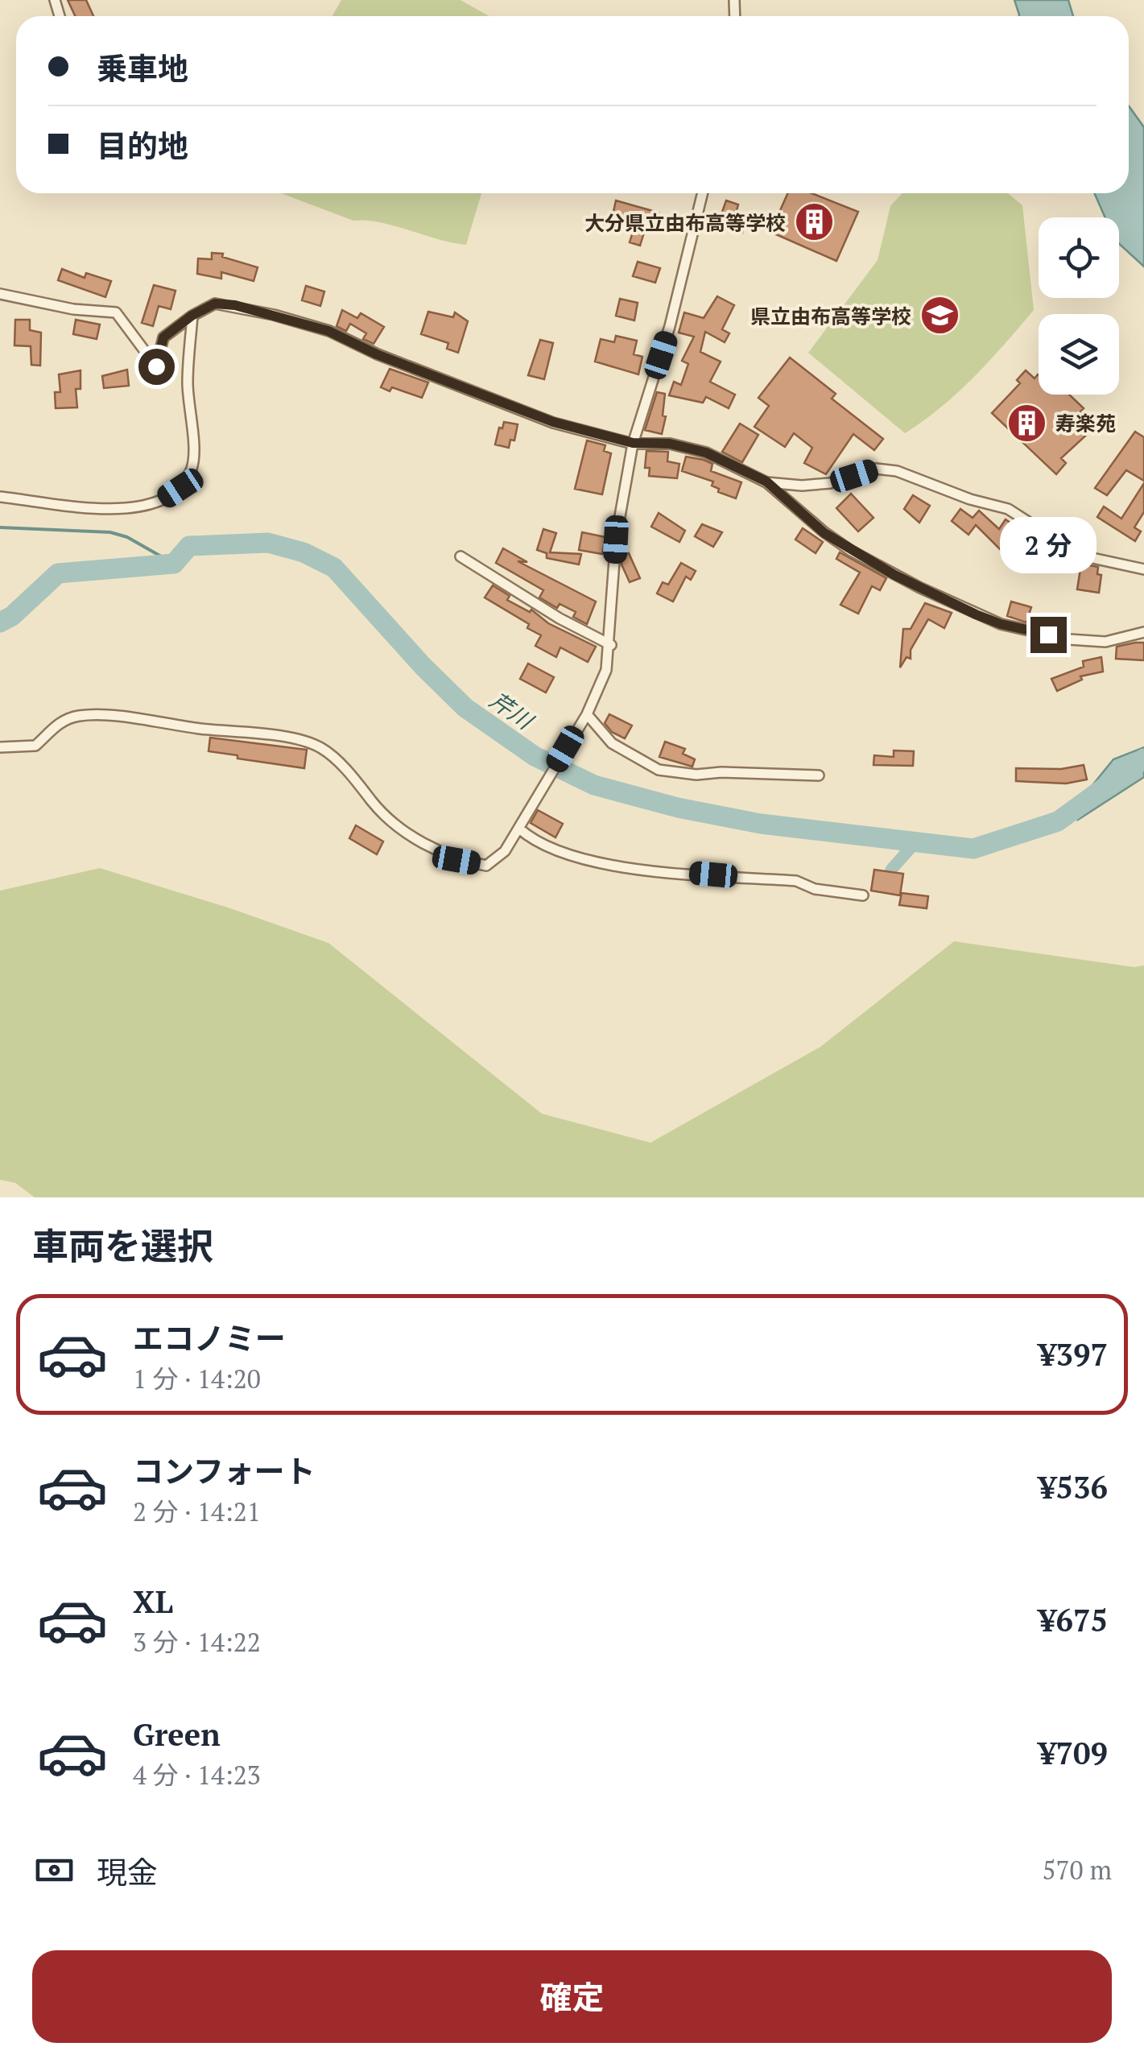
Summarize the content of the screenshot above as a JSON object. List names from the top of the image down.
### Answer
{
  "water": ["芹川"],
  "places": {
    "building": ["大分県立由布高等学校", "寿楽苑"],
    "school or university": ["県立由布高等学校"]
  },
  "page": {
    "banner": ["乗車地", "目的地"],
    "bubble": "2 分",
    "heading": "車両を選択",
    "list": [
      {
        "name": "エコノミー",
        "note": "1 分 · 14:20",
        "value": "¥397"
      },
      {
        "name": "コンフォート",
        "note": "2 分 · 14:21",
        "value": "¥536"
      },
      {
        "name": "XL",
        "note": "3 分 · 14:22",
        "value": "¥675"
      },
      {
        "name": "Green",
        "note": "4 分 · 14:23",
        "value": "¥709"
      }
    ],
    "pay": ["現金", "570 m"],
    "buttons": "確定"
  }
}
